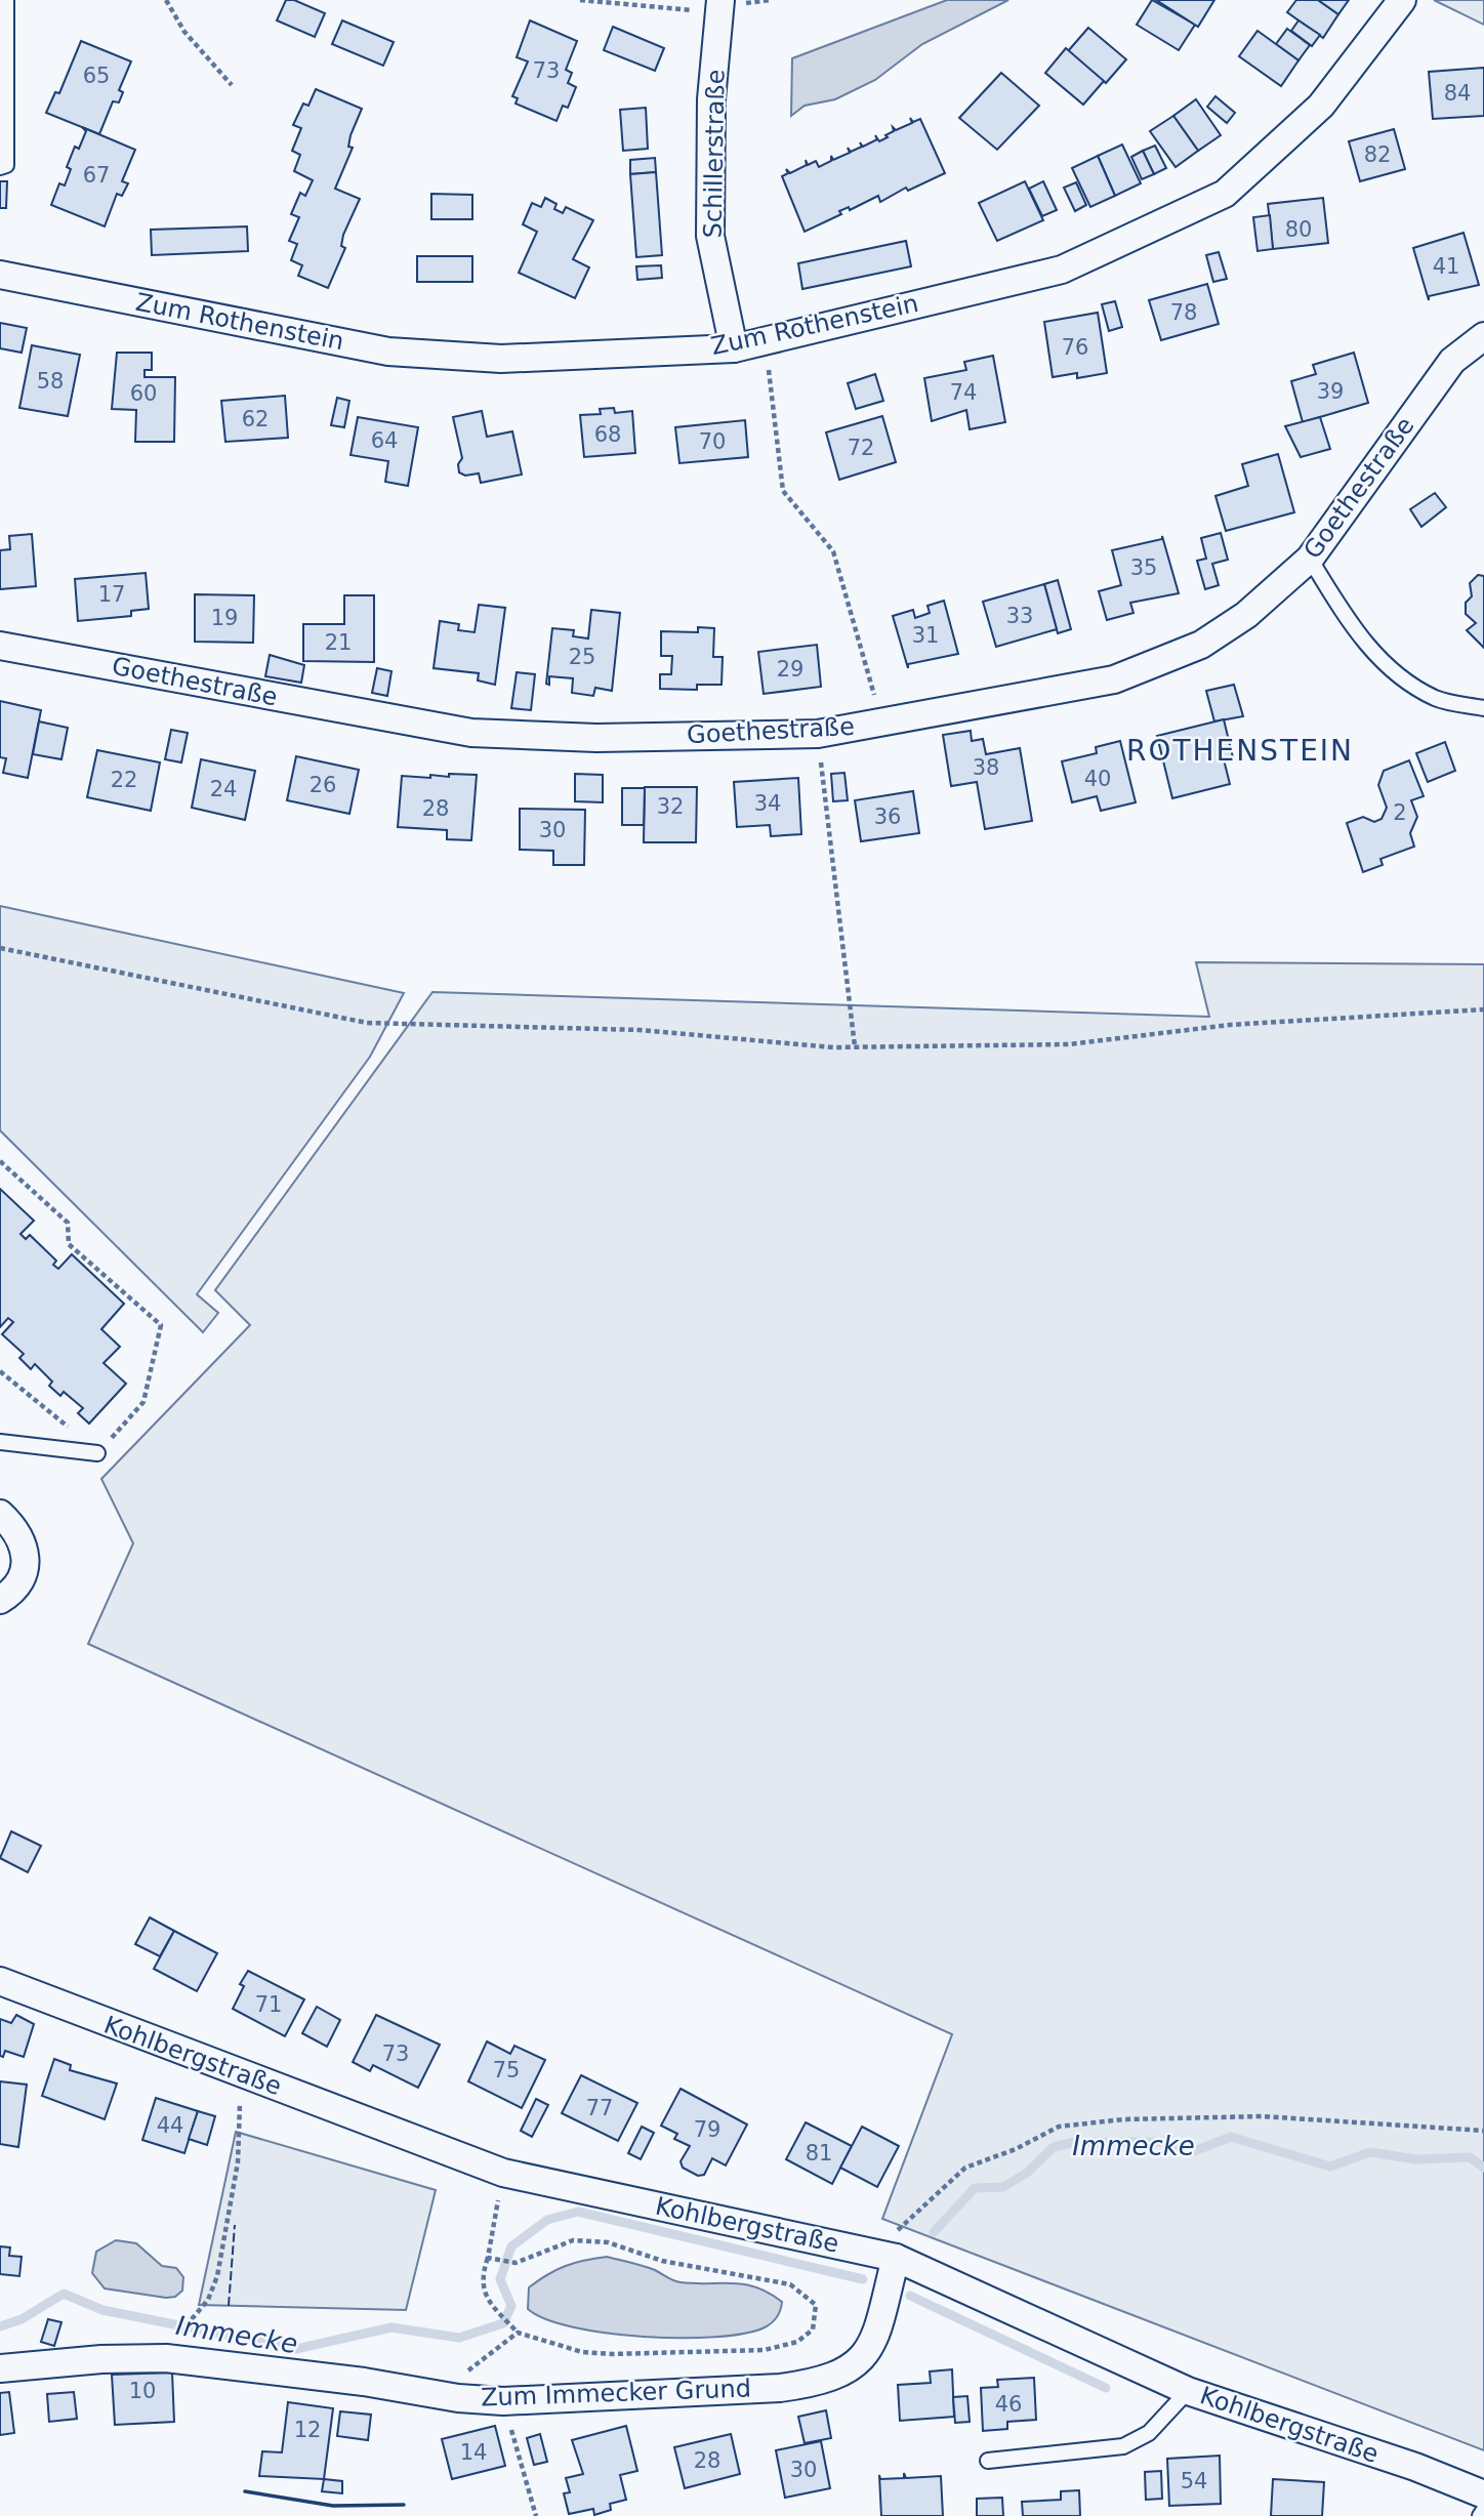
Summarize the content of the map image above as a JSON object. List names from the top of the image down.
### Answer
{
  "streets": {
    "street": [
      "Schillerstraße",
      "Zum Rothenstein",
      "Goethestraße",
      "Kohlbergstraße",
      "Zum Immecker Grund"
    ]
  },
  "crossings": [
    ["Schillerstraße", "Zum Rothenstein"],
    ["Kohlbergstraße", "Zum Immecker Grund"]
  ],
  "districts": ["ROTHENSTEIN"],
  "water": ["Immecke"],
  "house_numbers": [
    "73",
    "65",
    "84",
    "82",
    "67",
    "80",
    "41",
    "78",
    "76",
    "58",
    "39",
    "74",
    "60",
    "62",
    "68",
    "64",
    "70",
    "72",
    "35",
    "17",
    "33",
    "19",
    "31",
    "21",
    "25",
    "29",
    "38",
    "40",
    "22",
    "26",
    "24",
    "34",
    "32",
    "28",
    "2",
    "36",
    "30",
    "71",
    "73",
    "75",
    "77",
    "44",
    "79",
    "81",
    "10",
    "46",
    "12",
    "14",
    "28",
    "30",
    "54"
  ]
}
